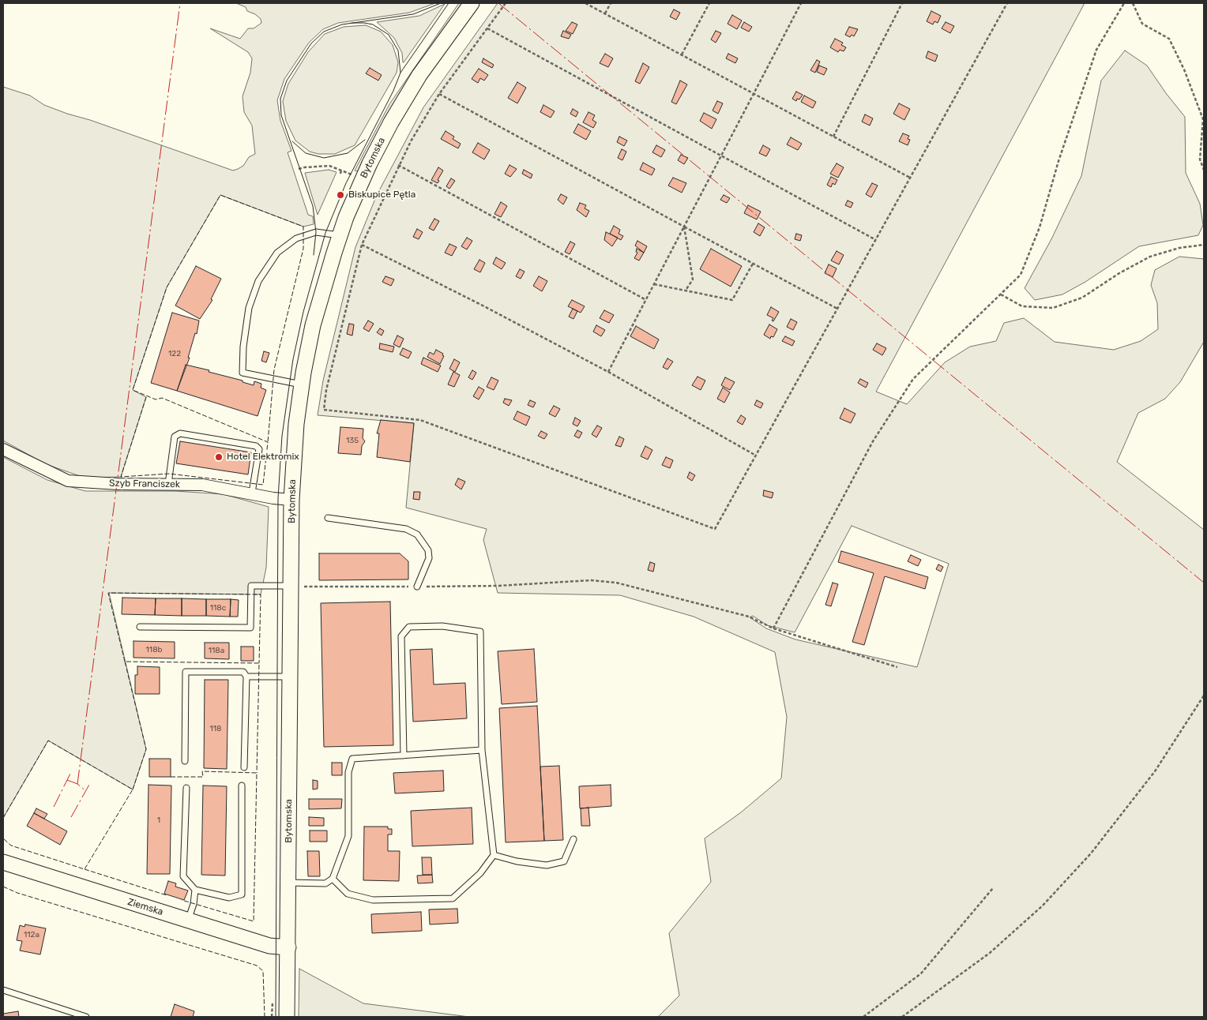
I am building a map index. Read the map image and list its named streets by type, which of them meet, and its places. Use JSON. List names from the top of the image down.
{
  "streets": {
    "street": ["Bytomska", "Szyb Franciszek", "Ziemska"]
  },
  "crossings": [
    ["Bytomska", "Szyb Franciszek"],
    ["Bytomska", "Ziemska"]
  ],
  "places": ["Biskupice Pętla", "Hotel Elektromix"],
  "house_numbers": [
    "122",
    "135",
    "118c",
    "118b",
    "118a",
    "118",
    "1",
    "112a"
  ]
}
